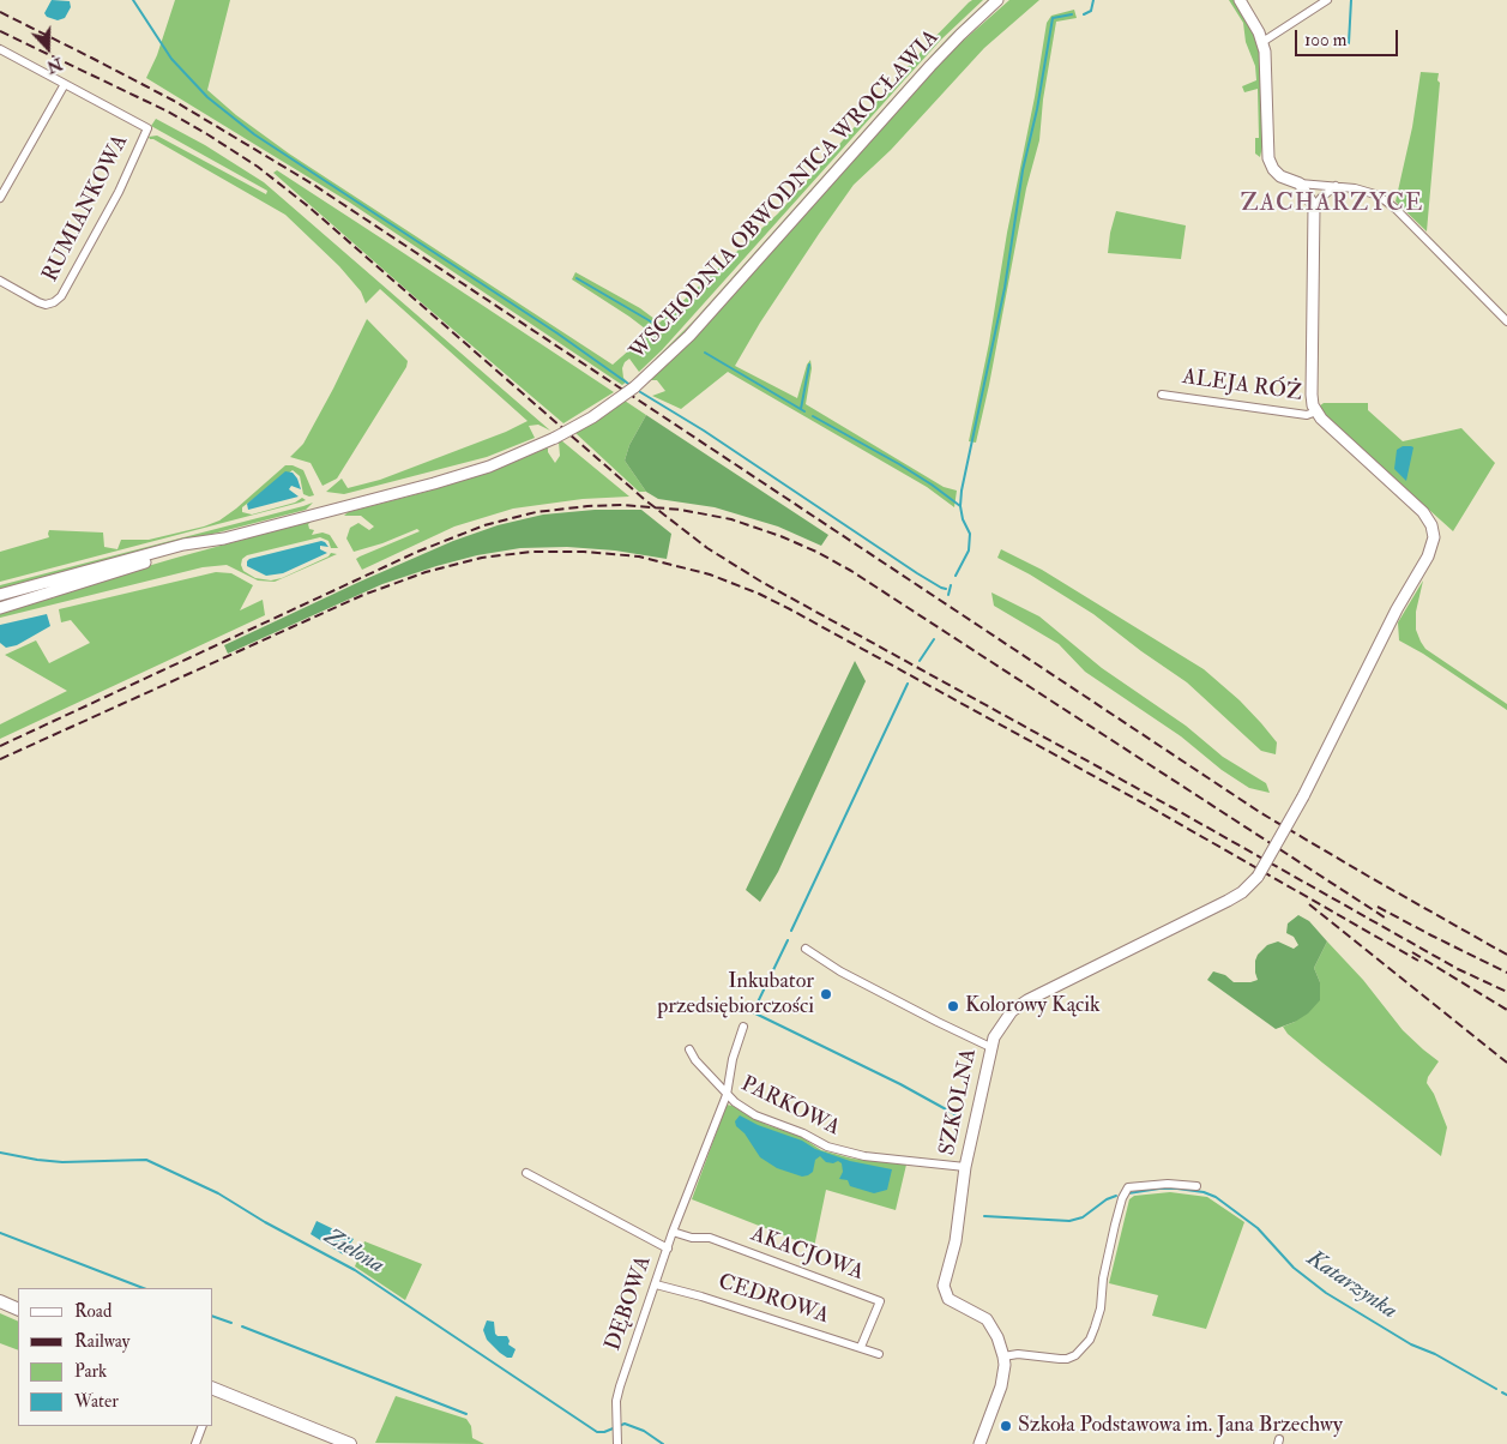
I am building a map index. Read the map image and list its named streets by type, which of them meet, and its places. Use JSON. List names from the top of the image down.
{
  "streets": {
    "street": [
      "WSCHODNIA OBWODNICA WROCŁAWIA",
      "RUMIANKOWA",
      "ALEJA RÓŻ",
      "SZKOLNA",
      "PARKOWA",
      "AKACJOWA",
      "CEDROWA",
      "DĘBOWA"
    ]
  },
  "crossings": [
    ["ALEJA RÓŻ", "SZKOLNA"],
    ["SZKOLNA", "PARKOWA"],
    ["PARKOWA", "AKACJOWA"],
    ["PARKOWA", "DĘBOWA"],
    ["AKACJOWA", "CEDROWA"],
    ["CEDROWA", "DĘBOWA"]
  ],
  "districts": ["ZACHARZYCE"],
  "water": ["Zielona", "Katarzynka"],
  "places": ["Inkubator przedsiębiorczości", "Kolorowy Kącik", "Szkoła Podstawowa im. Jana Brzechwy"],
  "legend": [
    "Road",
    "Railway",
    "Park",
    "Water"
  ],
  "scale_bar": "100 m",
  "north": "bottom"
}
